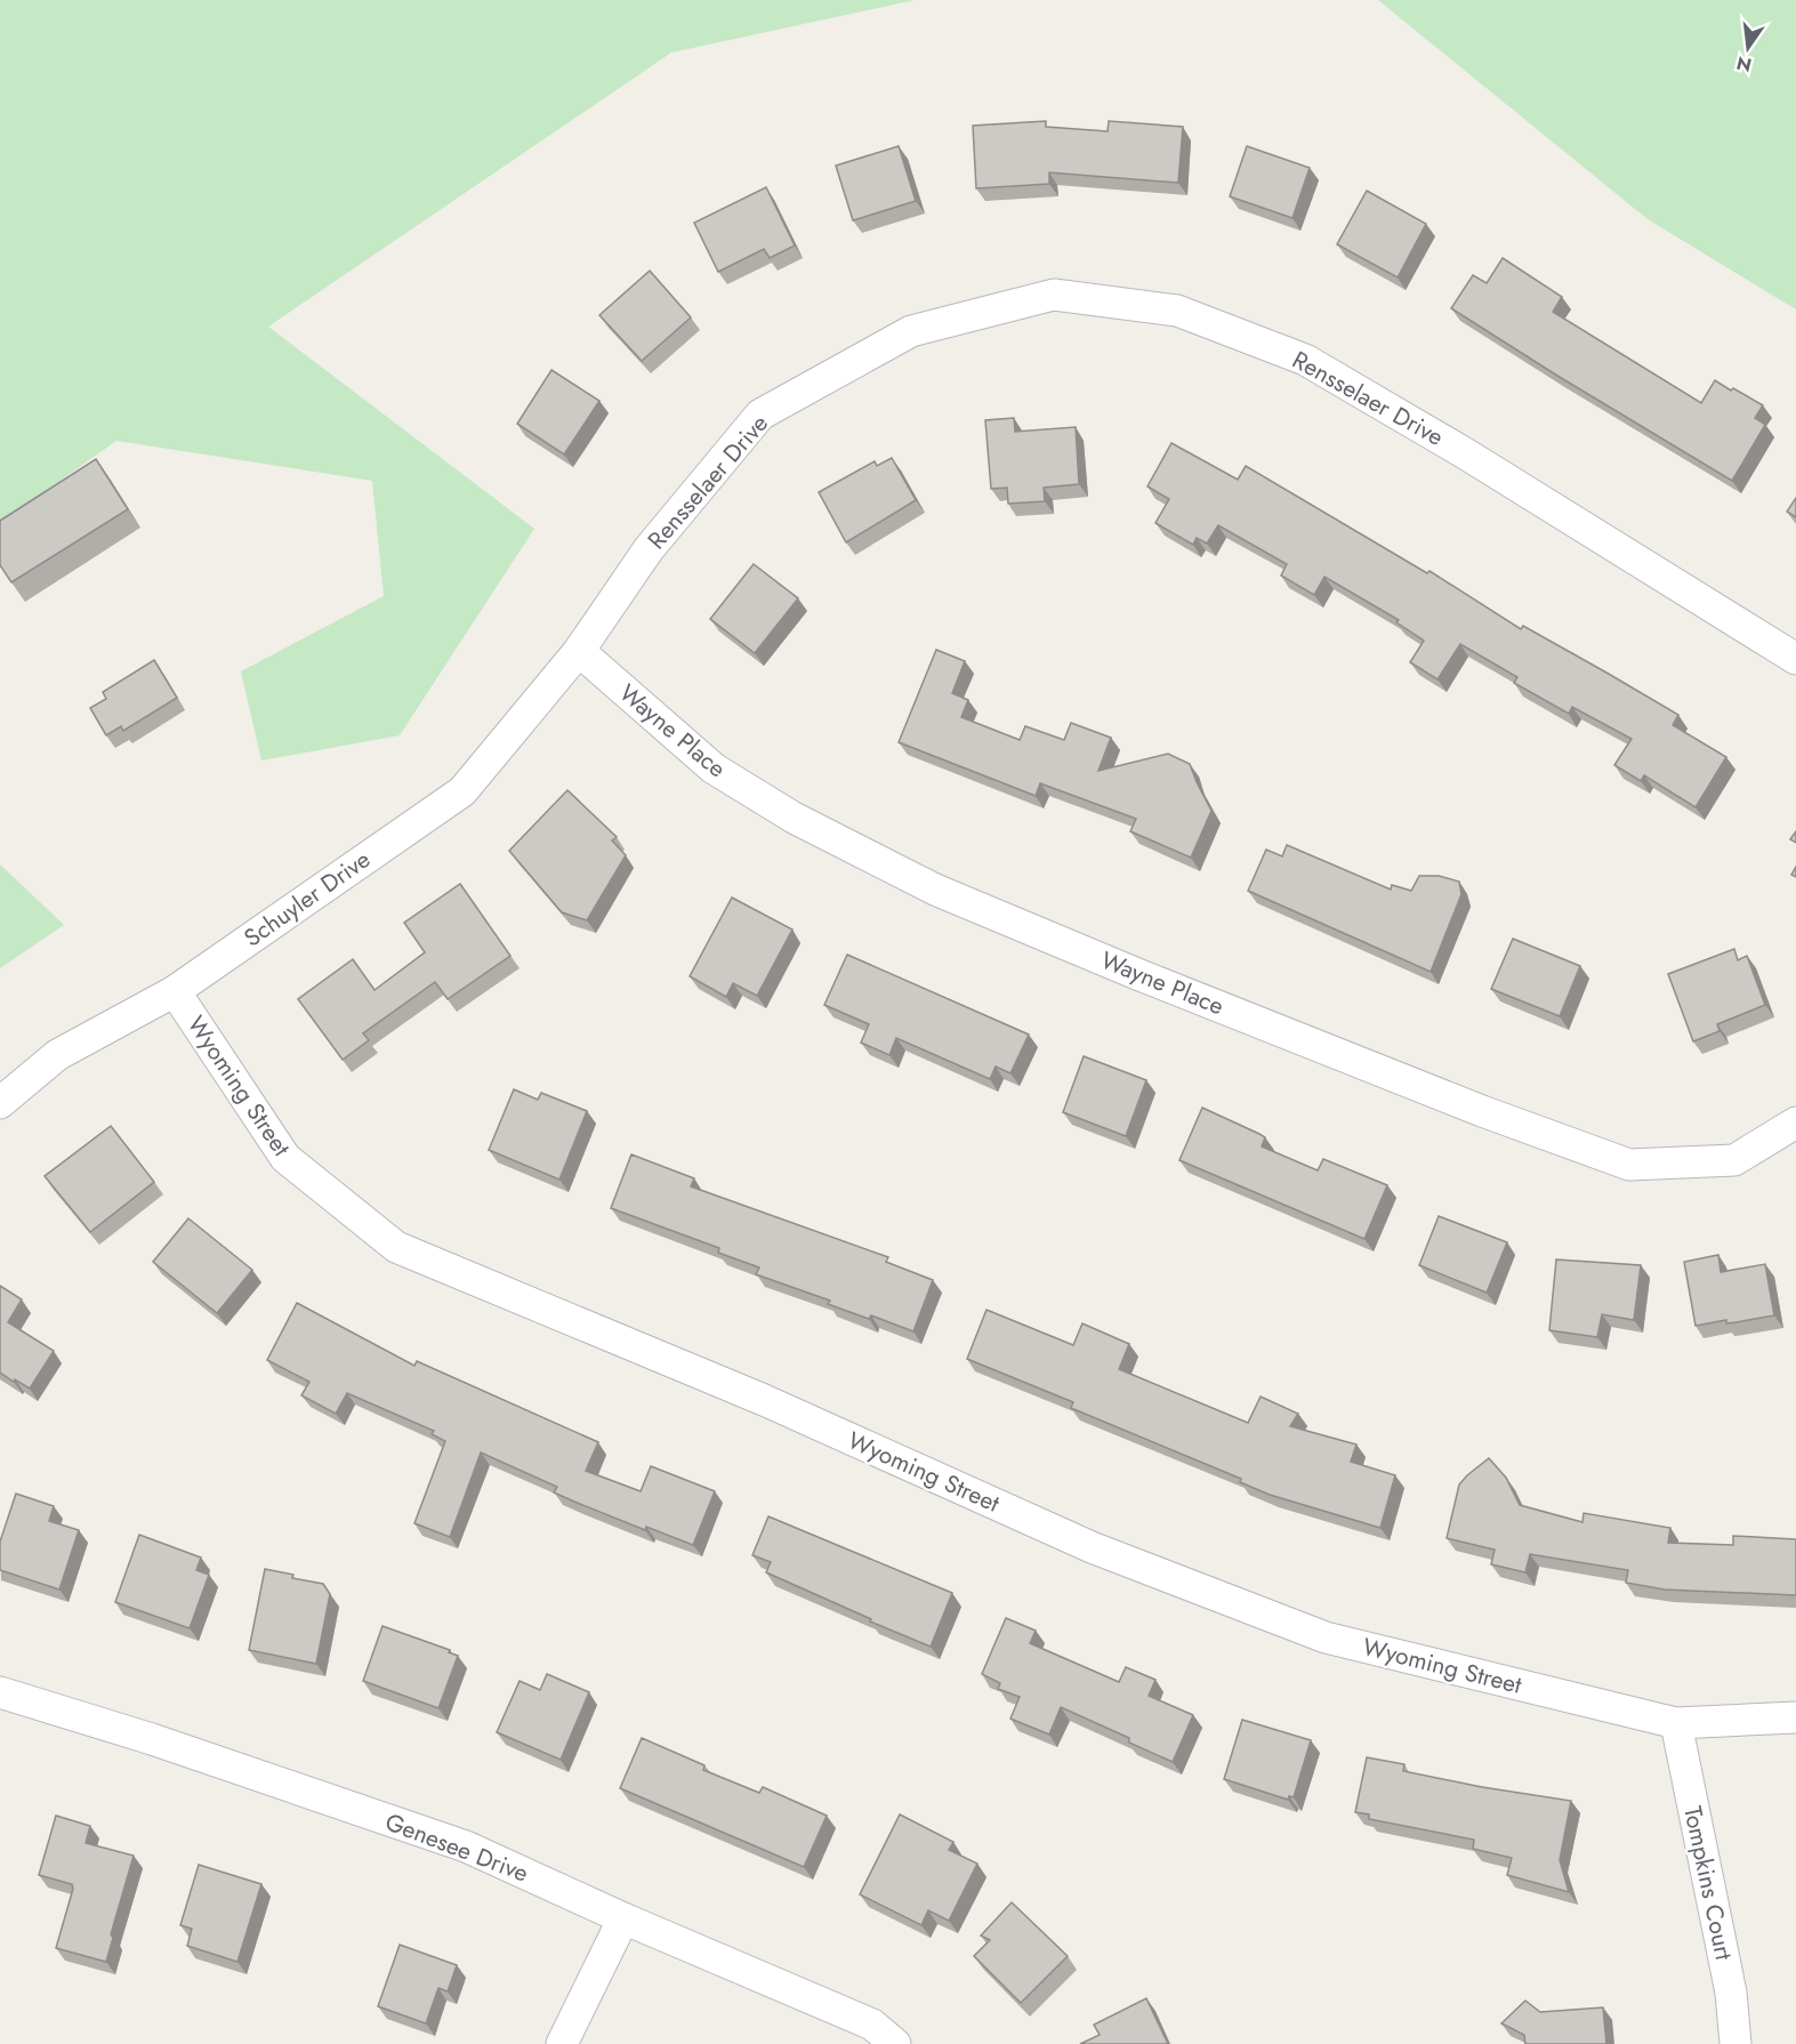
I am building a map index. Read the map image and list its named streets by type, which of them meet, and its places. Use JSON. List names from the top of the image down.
{
  "streets": {
    "street": [
      "Rensselaer Drive",
      "Wayne Place",
      "Schuyler Drive",
      "Wyoming Street",
      "Genesee Drive",
      "Tompkins Court"
    ]
  },
  "crossings": [
    ["Rensselaer Drive", "Wayne Place"],
    ["Rensselaer Drive", "Schuyler Drive"],
    ["Wayne Place", "Schuyler Drive"],
    ["Schuyler Drive", "Wyoming Street"],
    ["Wyoming Street", "Tompkins Court"]
  ],
  "north": "bottom"
}
